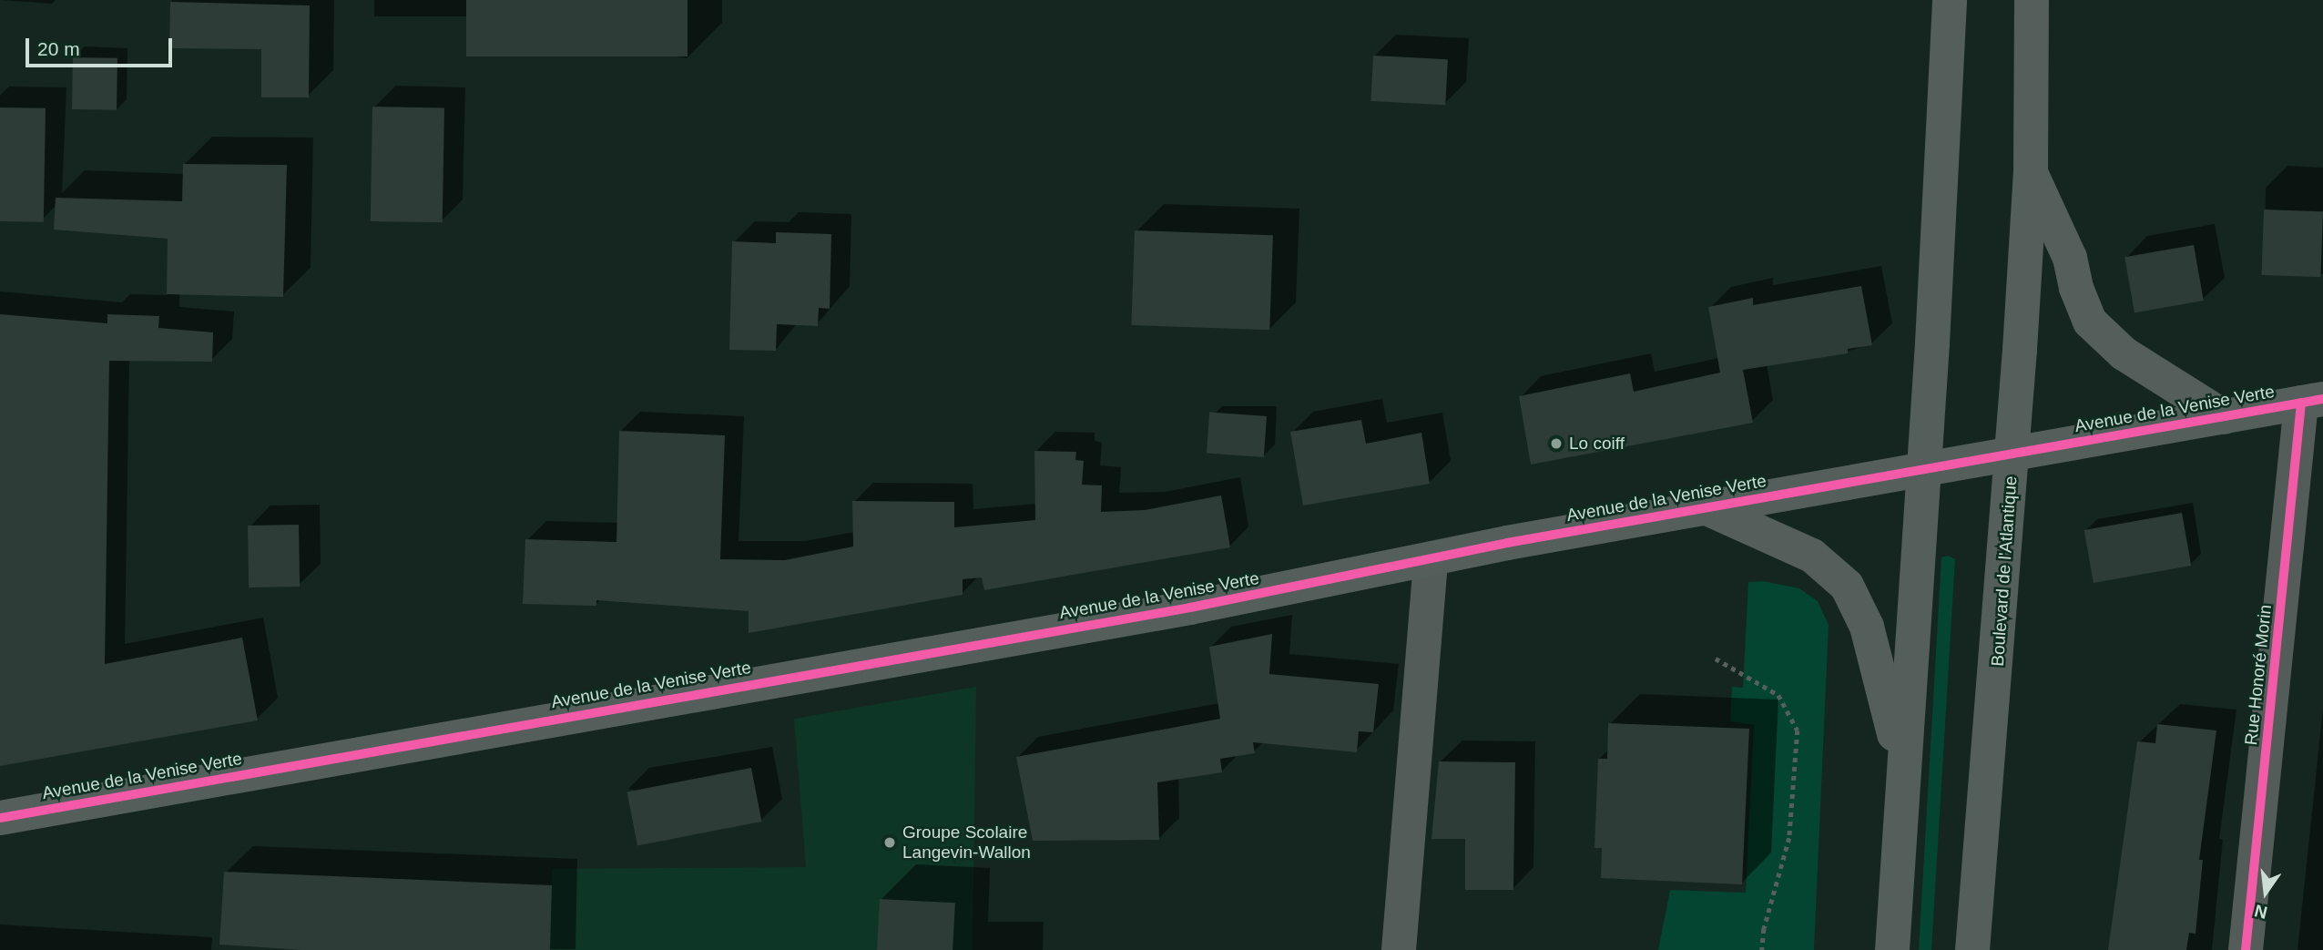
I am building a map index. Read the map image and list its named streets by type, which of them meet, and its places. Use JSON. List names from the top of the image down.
{
  "streets": {
    "main road": ["Avenue de la Venise Verte", "Boulevard de l'Atlantique"],
    "street": ["Rue Honoré Morin"]
  },
  "crossings": [
    ["Avenue de la Venise Verte", "Boulevard de l'Atlantique"],
    ["Avenue de la Venise Verte", "Rue Honoré Morin"]
  ],
  "places": ["Lo coiff", "Groupe Scolaire Langevin-Wallon"],
  "scale_bar": "20 m",
  "north": "bottom"
}
